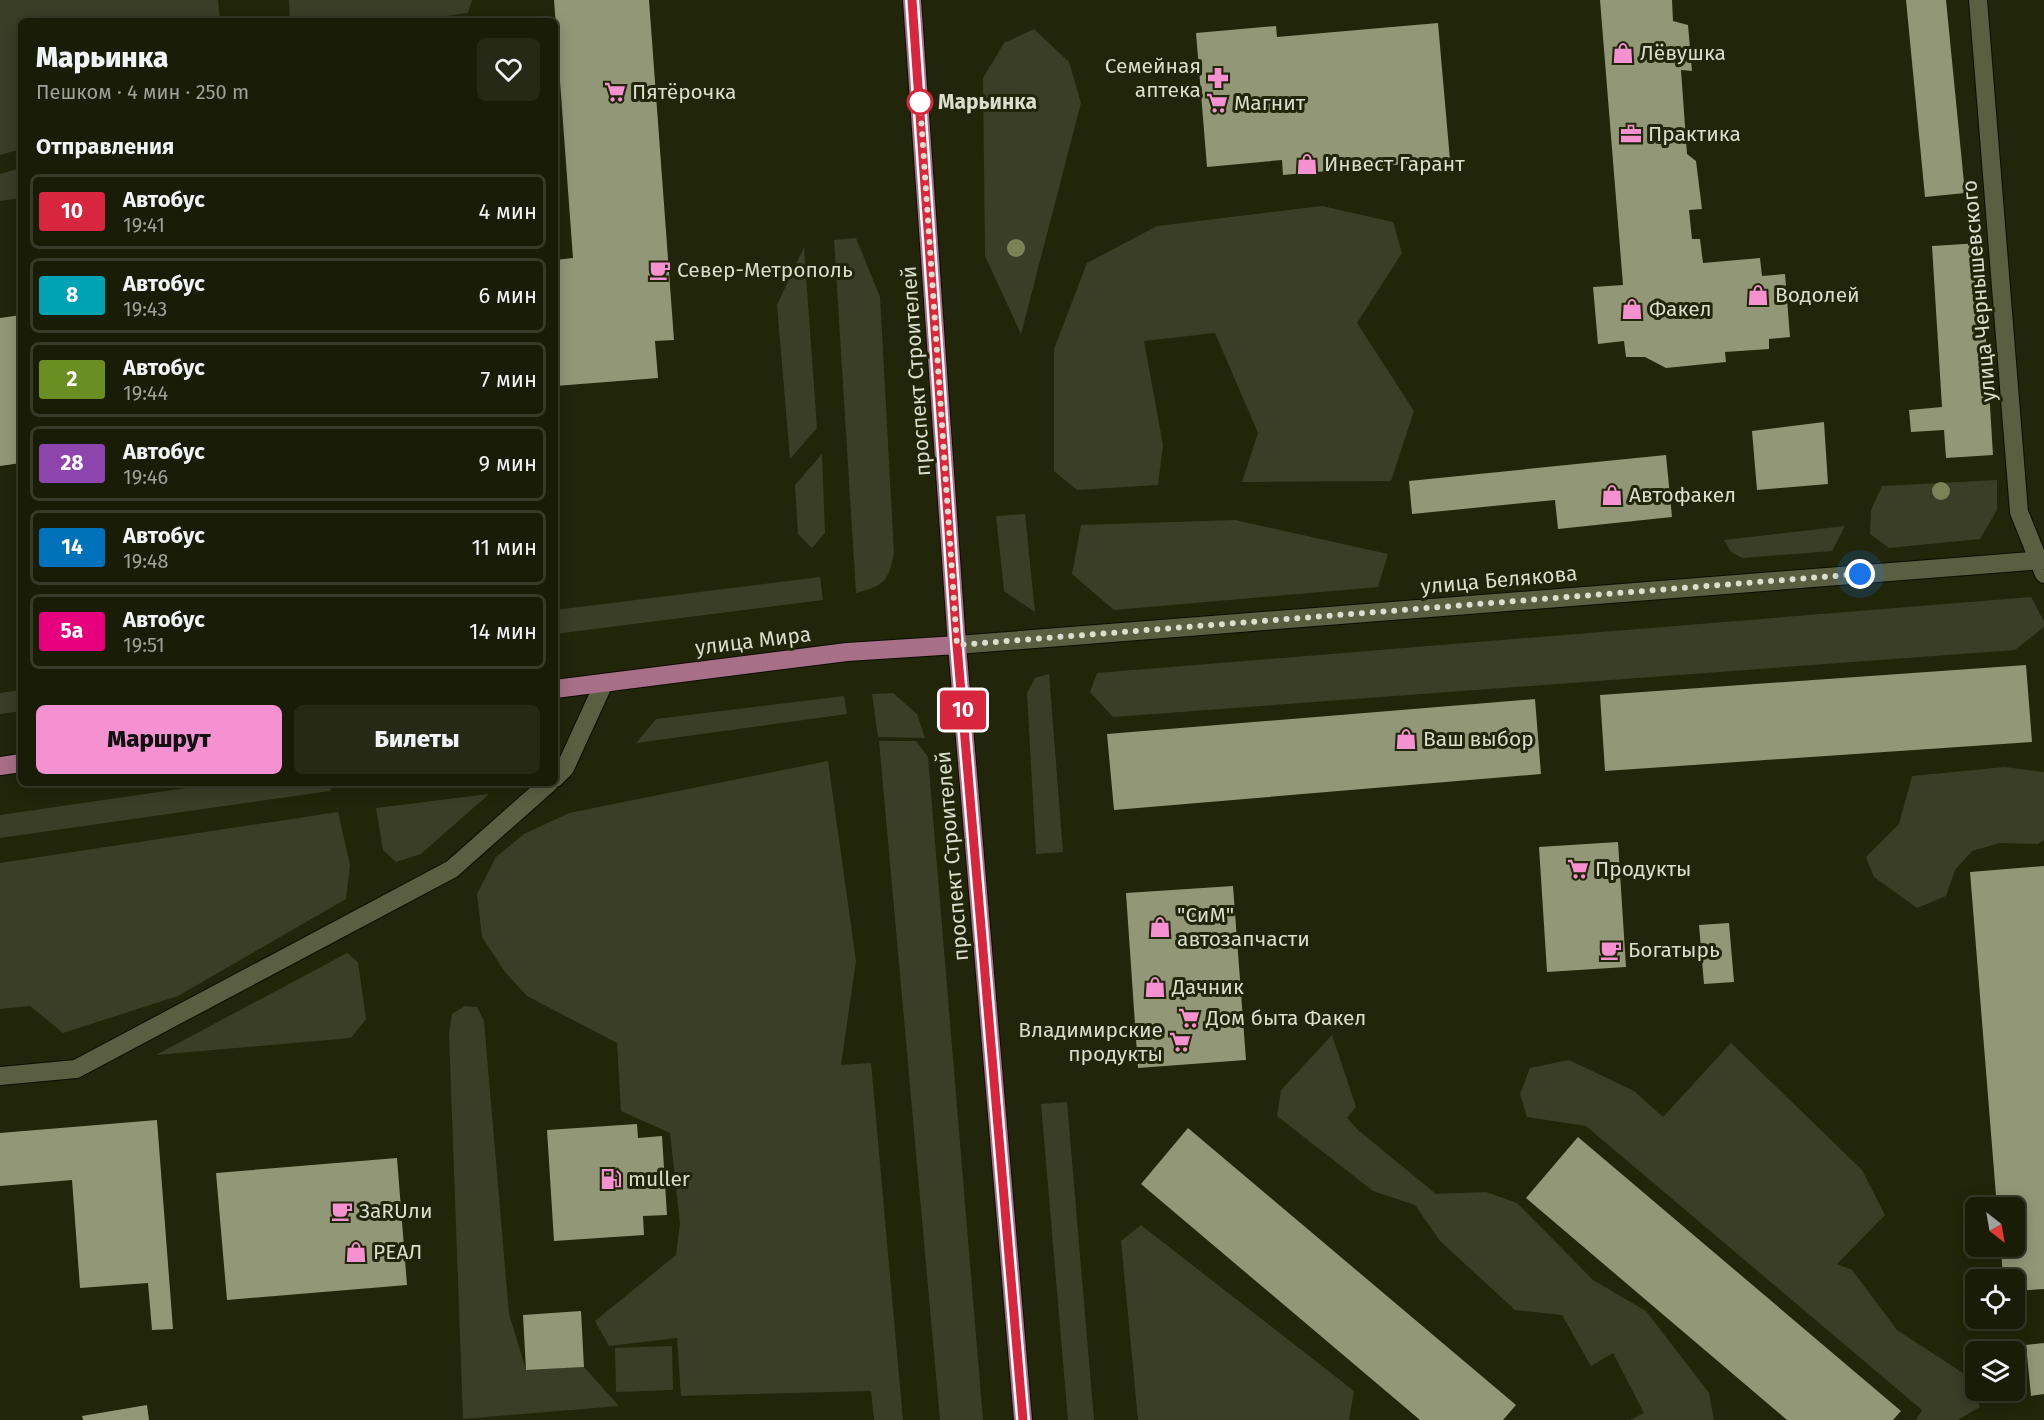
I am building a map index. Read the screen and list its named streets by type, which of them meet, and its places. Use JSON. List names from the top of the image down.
{
  "streets": {
    "main road": ["проспект Строителей", "улица Мира"],
    "street": ["улица Чернышевского", "улица Белякова"]
  },
  "crossings": [
    ["улица Чернышевского", "улица Белякова"],
    ["проспект Строителей", "улица Белякова"],
    ["проспект Строителей", "улица Мира"],
    ["улица Белякова", "улица Мира"]
  ],
  "places": {
    "shop": [
      "Лёвушка",
      "Инвест Гарант",
      "Водолей",
      "Факел",
      "Автофакел",
      "Ваш выбор",
      "\"СиМ\" автозапчасти",
      "Дачник",
      "РЕАЛ"
    ],
    "pharmacy": ["Семейная аптека"],
    "supermarket": [
      "Пятёрочка",
      "Магнит",
      "Продукты",
      "Дом быта Факел",
      "Владимирские продукты"
    ],
    "other": ["Марьинка"],
    "office": ["Практика"],
    "cafe": ["Север-Метрополь", "Богатырь", "ЗаRUли"],
    "fuel station": ["muller"]
  },
  "lines": ["bus line 10"],
  "north": "bottom right",
  "page": {
    "on_map": "10",
    "heading": [
      ["Марьинка", "Пешком · 4 мин · 250 m"],
      "Отправления"
    ],
    "list": [
      {
        "mark": "10",
        "name": "Автобус",
        "note": "19:41",
        "value": "4 мин"
      },
      {
        "mark": "8",
        "name": "Автобус",
        "note": "19:43",
        "value": "6 мин"
      },
      {
        "mark": "2",
        "name": "Автобус",
        "note": "19:44",
        "value": "7 мин"
      },
      {
        "mark": "28",
        "name": "Автобус",
        "note": "19:46",
        "value": "9 мин"
      },
      {
        "mark": "14",
        "name": "Автобус",
        "note": "19:48",
        "value": "11 мин"
      },
      {
        "mark": "5а",
        "name": "Автобус",
        "note": "19:51",
        "value": "14 мин"
      }
    ],
    "buttons": ["Маршрут", "Билеты"]
  }
}
